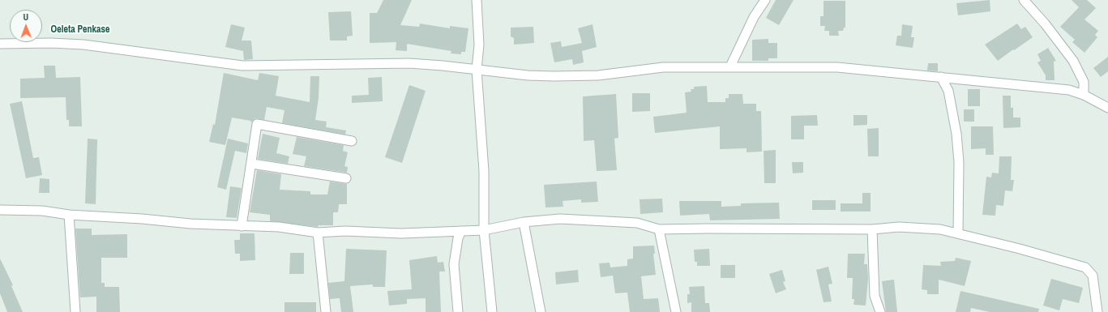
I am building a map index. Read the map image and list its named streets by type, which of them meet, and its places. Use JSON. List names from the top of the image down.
{
  "districts": ["Oeleta Penkase"],
  "north": "top"
}
